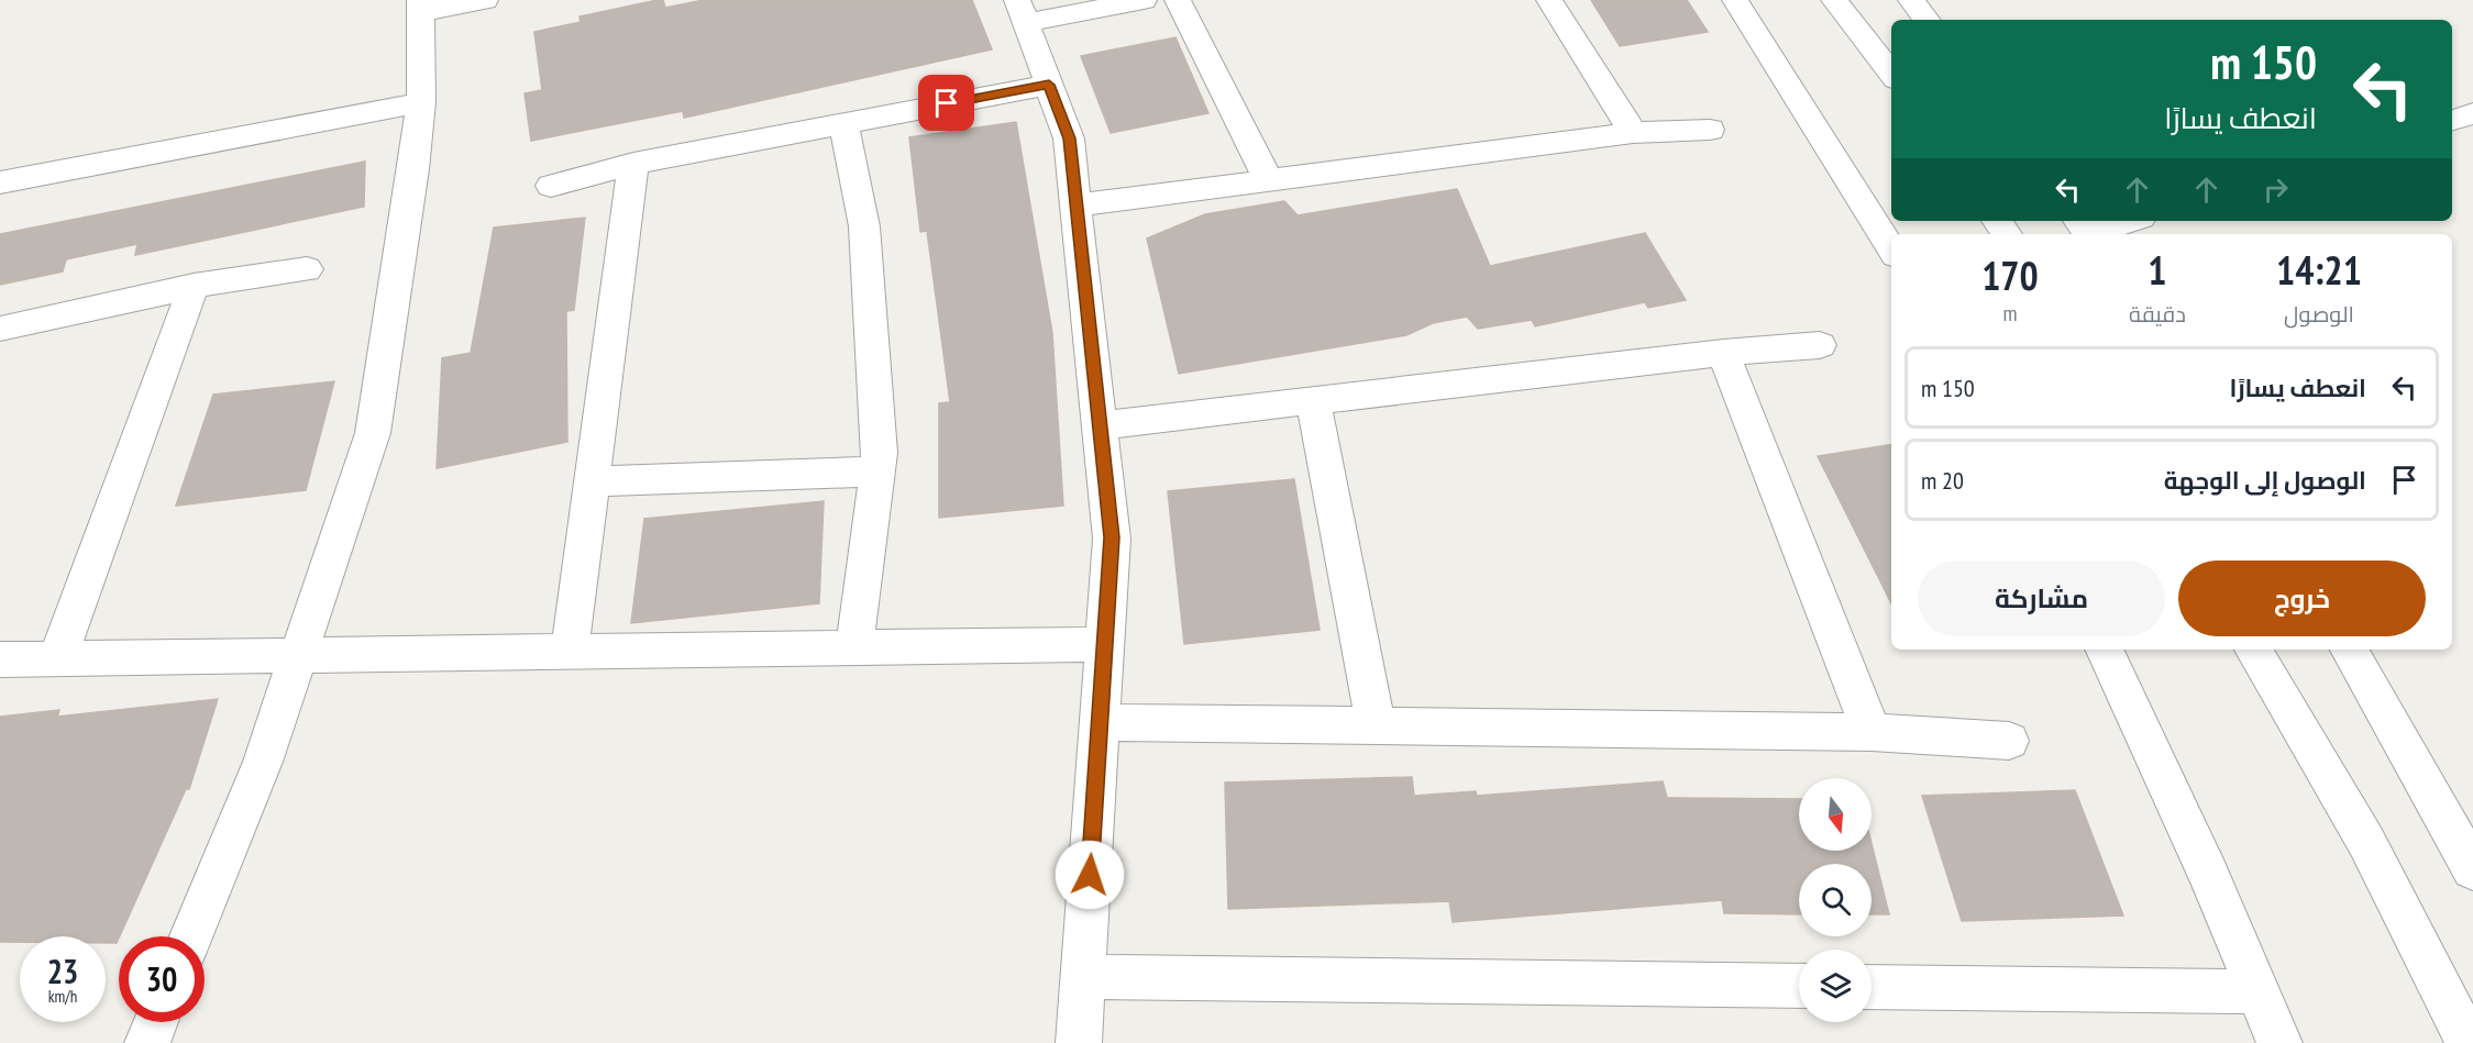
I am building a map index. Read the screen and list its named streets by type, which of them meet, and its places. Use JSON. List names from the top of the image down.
{
  "north": "bottom",
  "page": {
    "turn": ["150 m", "انعطف يسارًا"],
    "eta": [
      "14:21",
      "الوصول",
      "1",
      "دقيقة",
      "170",
      "m"
    ],
    "list": [
      {
        "name": "انعطف يسارًا",
        "value": "150 m"
      },
      {
        "name": "الوصول إلى الوجهة",
        "value": "20 m"
      }
    ],
    "buttons": ["خروج", "مشاركة"],
    "speed": "23 km/h",
    "limit": "30"
  }
}
